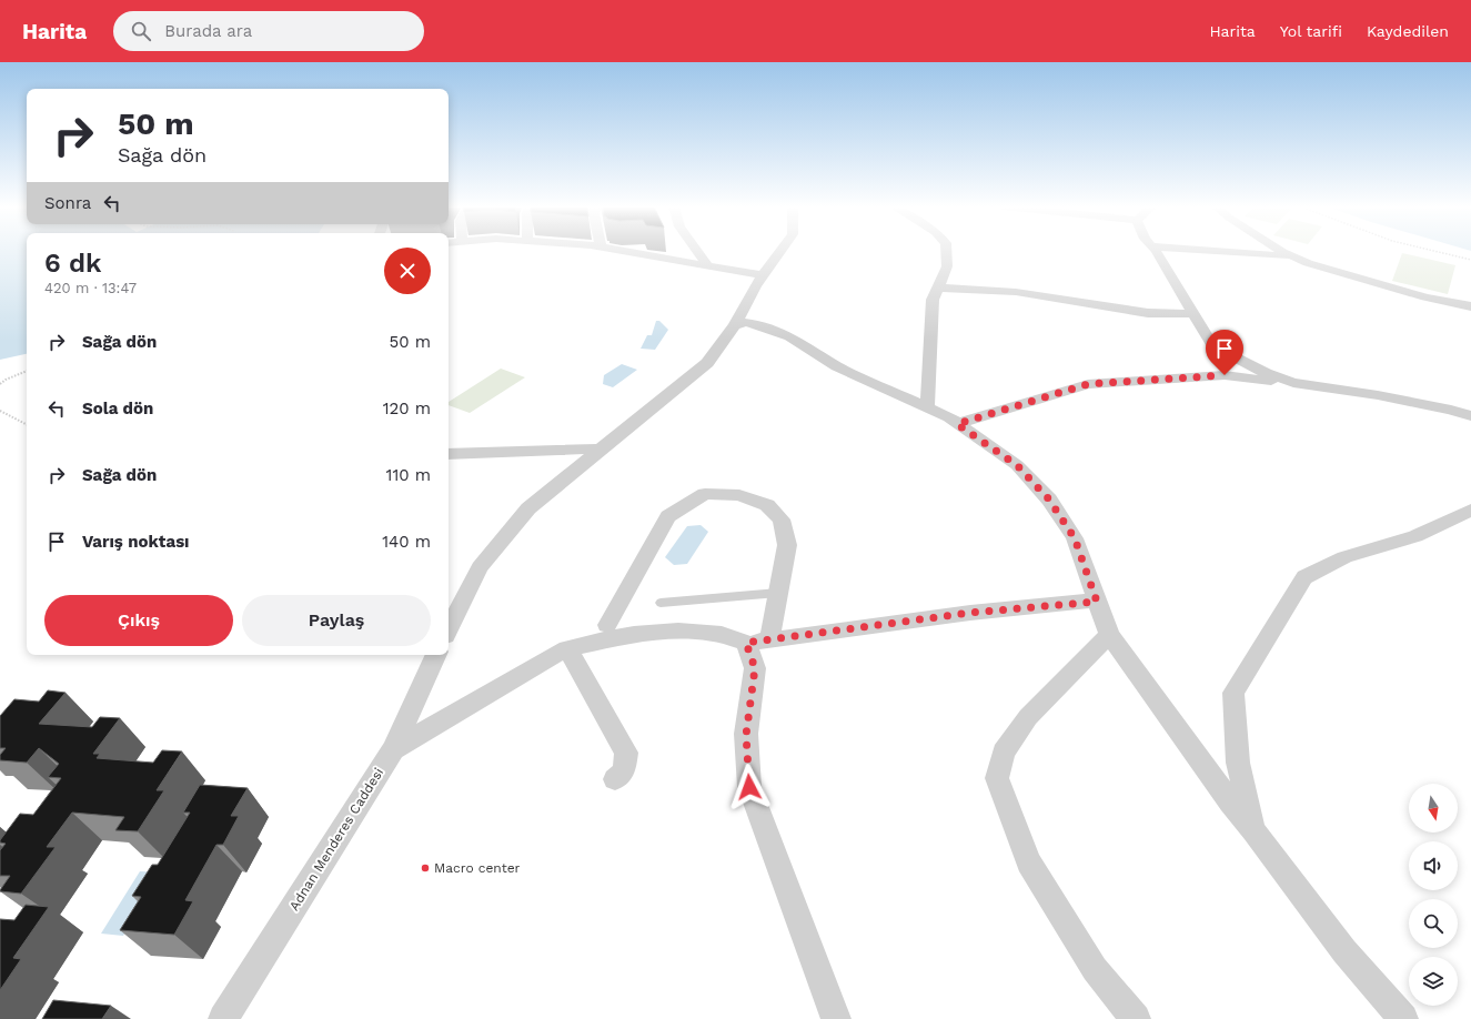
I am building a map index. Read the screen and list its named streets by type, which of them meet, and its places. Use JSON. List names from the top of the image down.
{
  "streets": {
    "street": ["Adnan Menderes Caddesi"]
  },
  "places": ["Macro center"],
  "north": "bottom",
  "page": {
    "header": "Harita",
    "search": "Burada ara",
    "nav": ["Harita", "Yol tarifi", "Kaydedilen"],
    "turn": ["50 m", "Sağa dön"],
    "then": "Sonra",
    "heading": ["6 dk", "420 m · 13:47"],
    "list": [
      {
        "name": "Sağa dön",
        "value": "50 m"
      },
      {
        "name": "Sola dön",
        "value": "120 m"
      },
      {
        "name": "Sağa dön",
        "value": "110 m"
      },
      {
        "name": "Varış noktası",
        "value": "140 m"
      }
    ],
    "buttons": ["Çıkış", "Paylaş"]
  }
}
